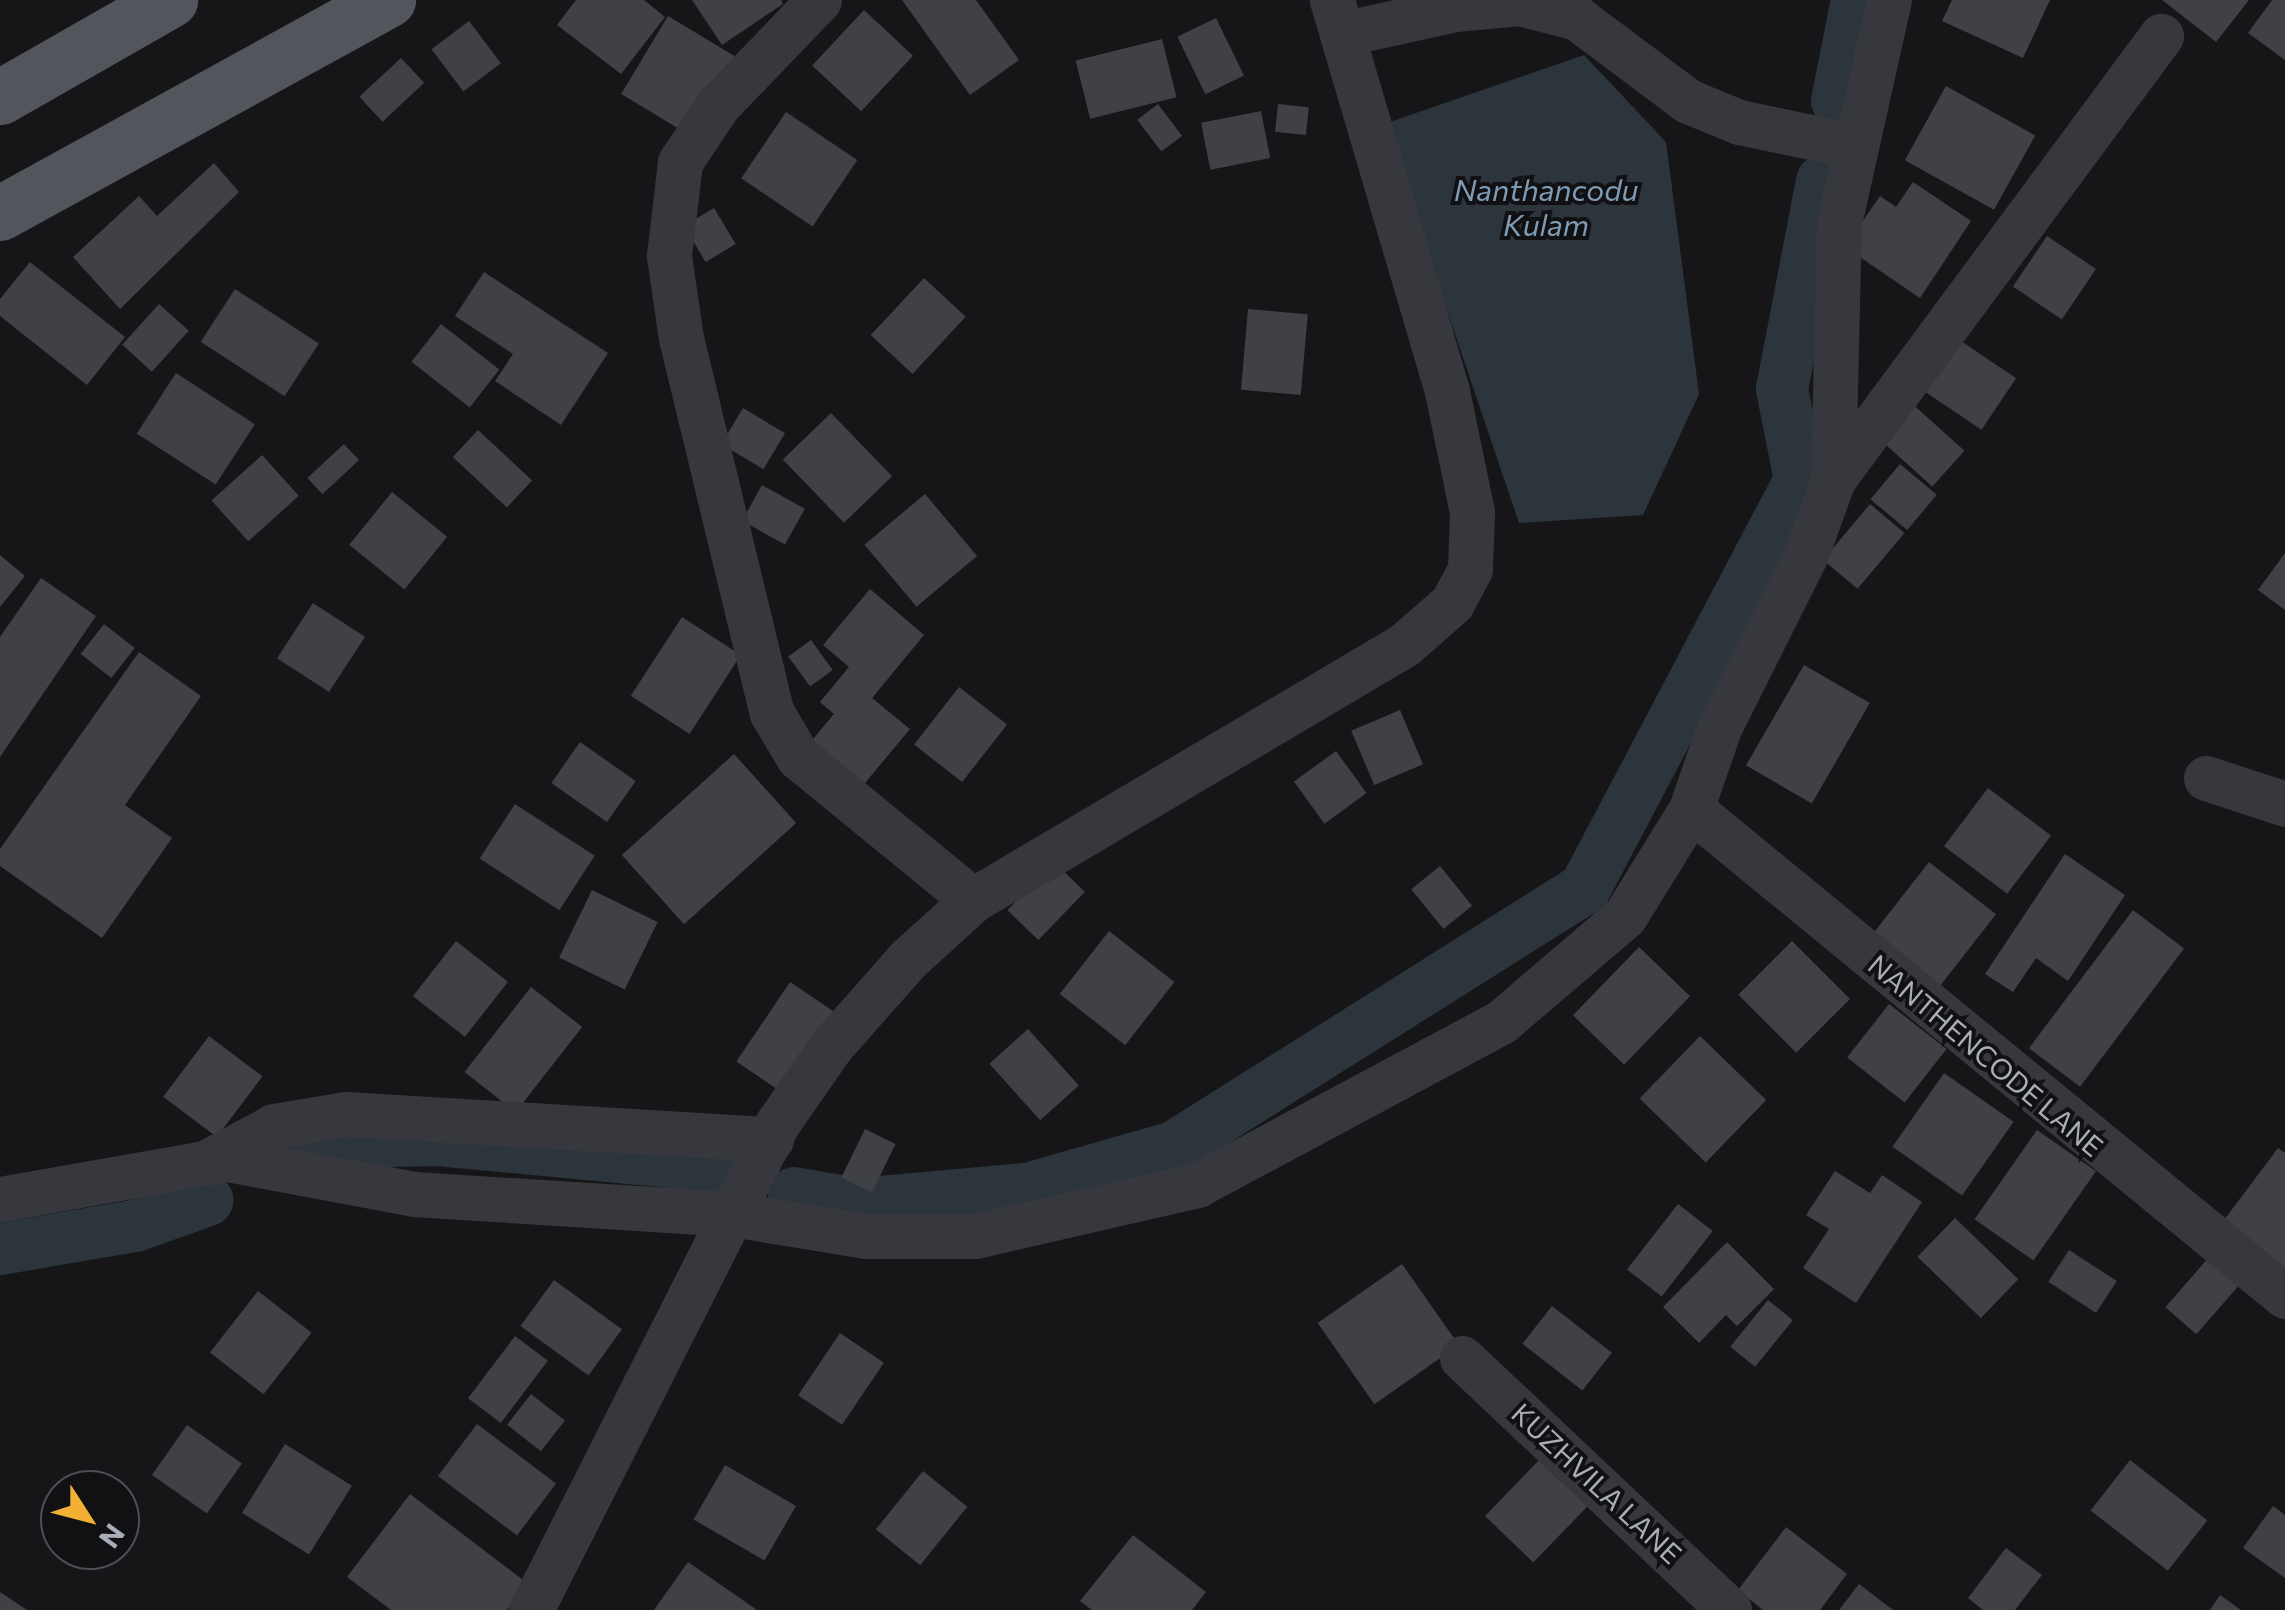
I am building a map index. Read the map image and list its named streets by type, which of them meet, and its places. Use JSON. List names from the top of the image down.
{
  "streets": {
    "street": ["NANTHENCODE LANE", "KUZHVILA LANE"]
  },
  "water": ["Nanthancodu Kulam"],
  "north": "bottom right"
}
